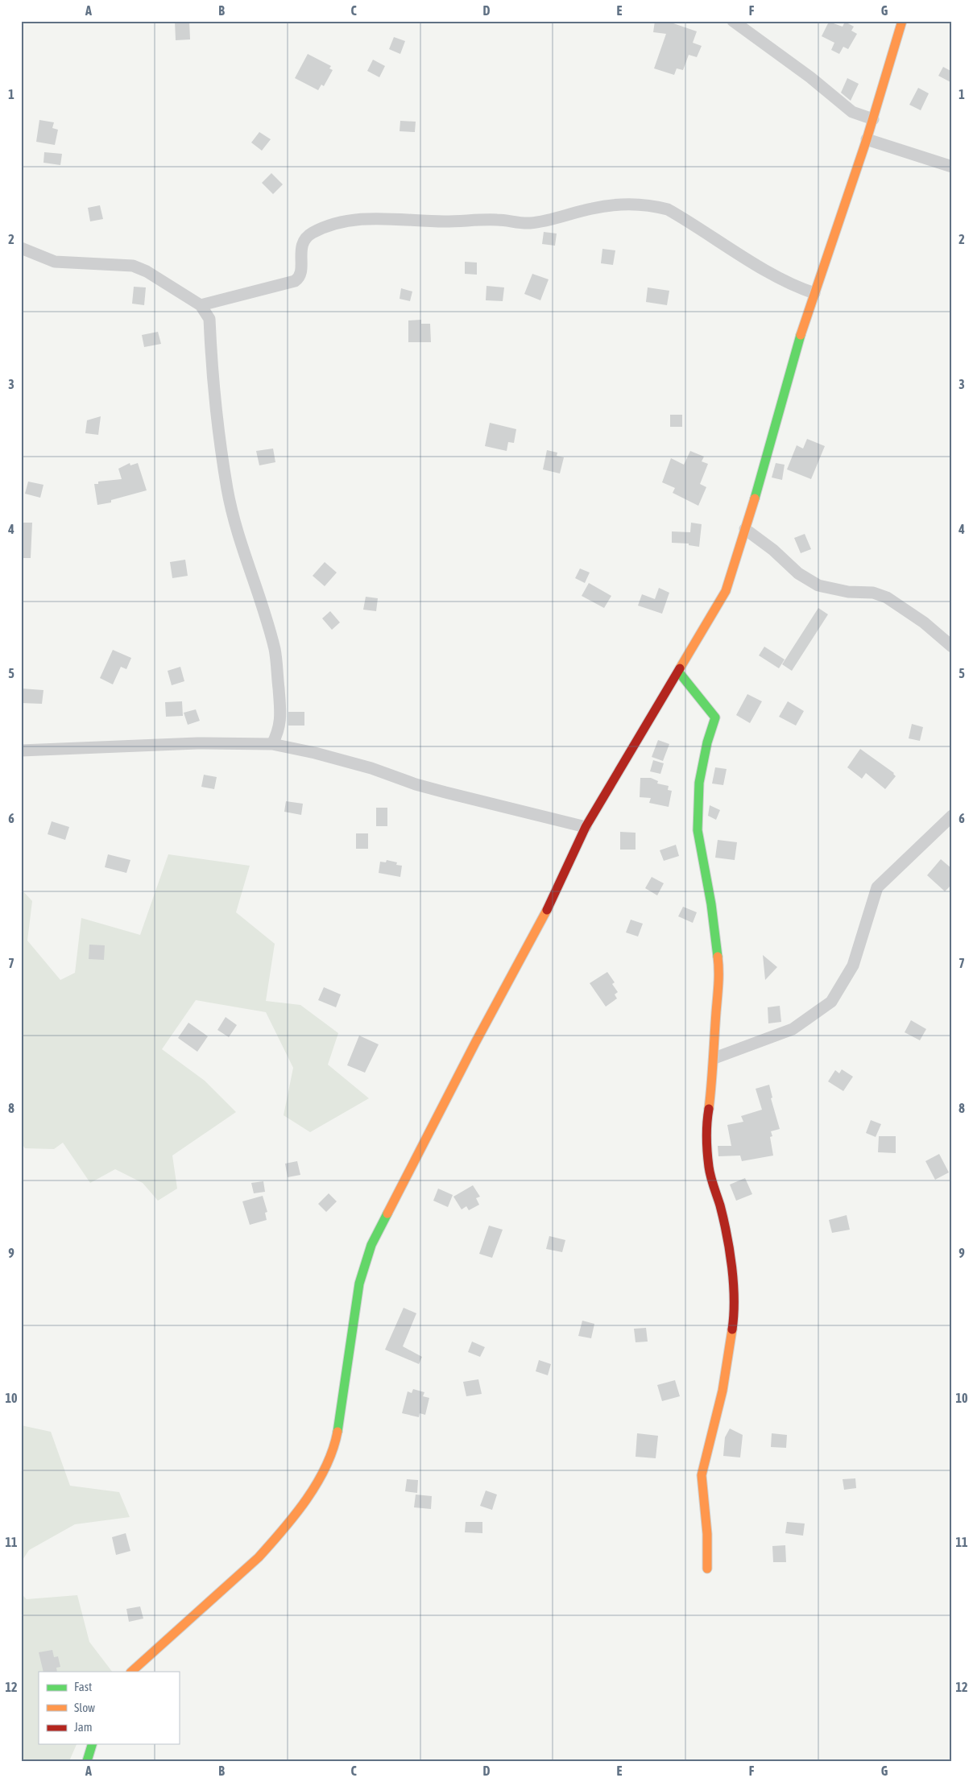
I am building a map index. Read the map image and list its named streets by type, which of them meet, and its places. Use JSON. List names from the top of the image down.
{
  "legend": ["Fast", "Slow", "Jam"],
  "grid": {
    "columns": [
      "A",
      "B",
      "C",
      "D",
      "E",
      "F",
      "G"
    ],
    "rows": [
      "1",
      "2",
      "3",
      "4",
      "5",
      "6",
      "7",
      "8",
      "9",
      "10",
      "11",
      "12"
    ]
  }
}
